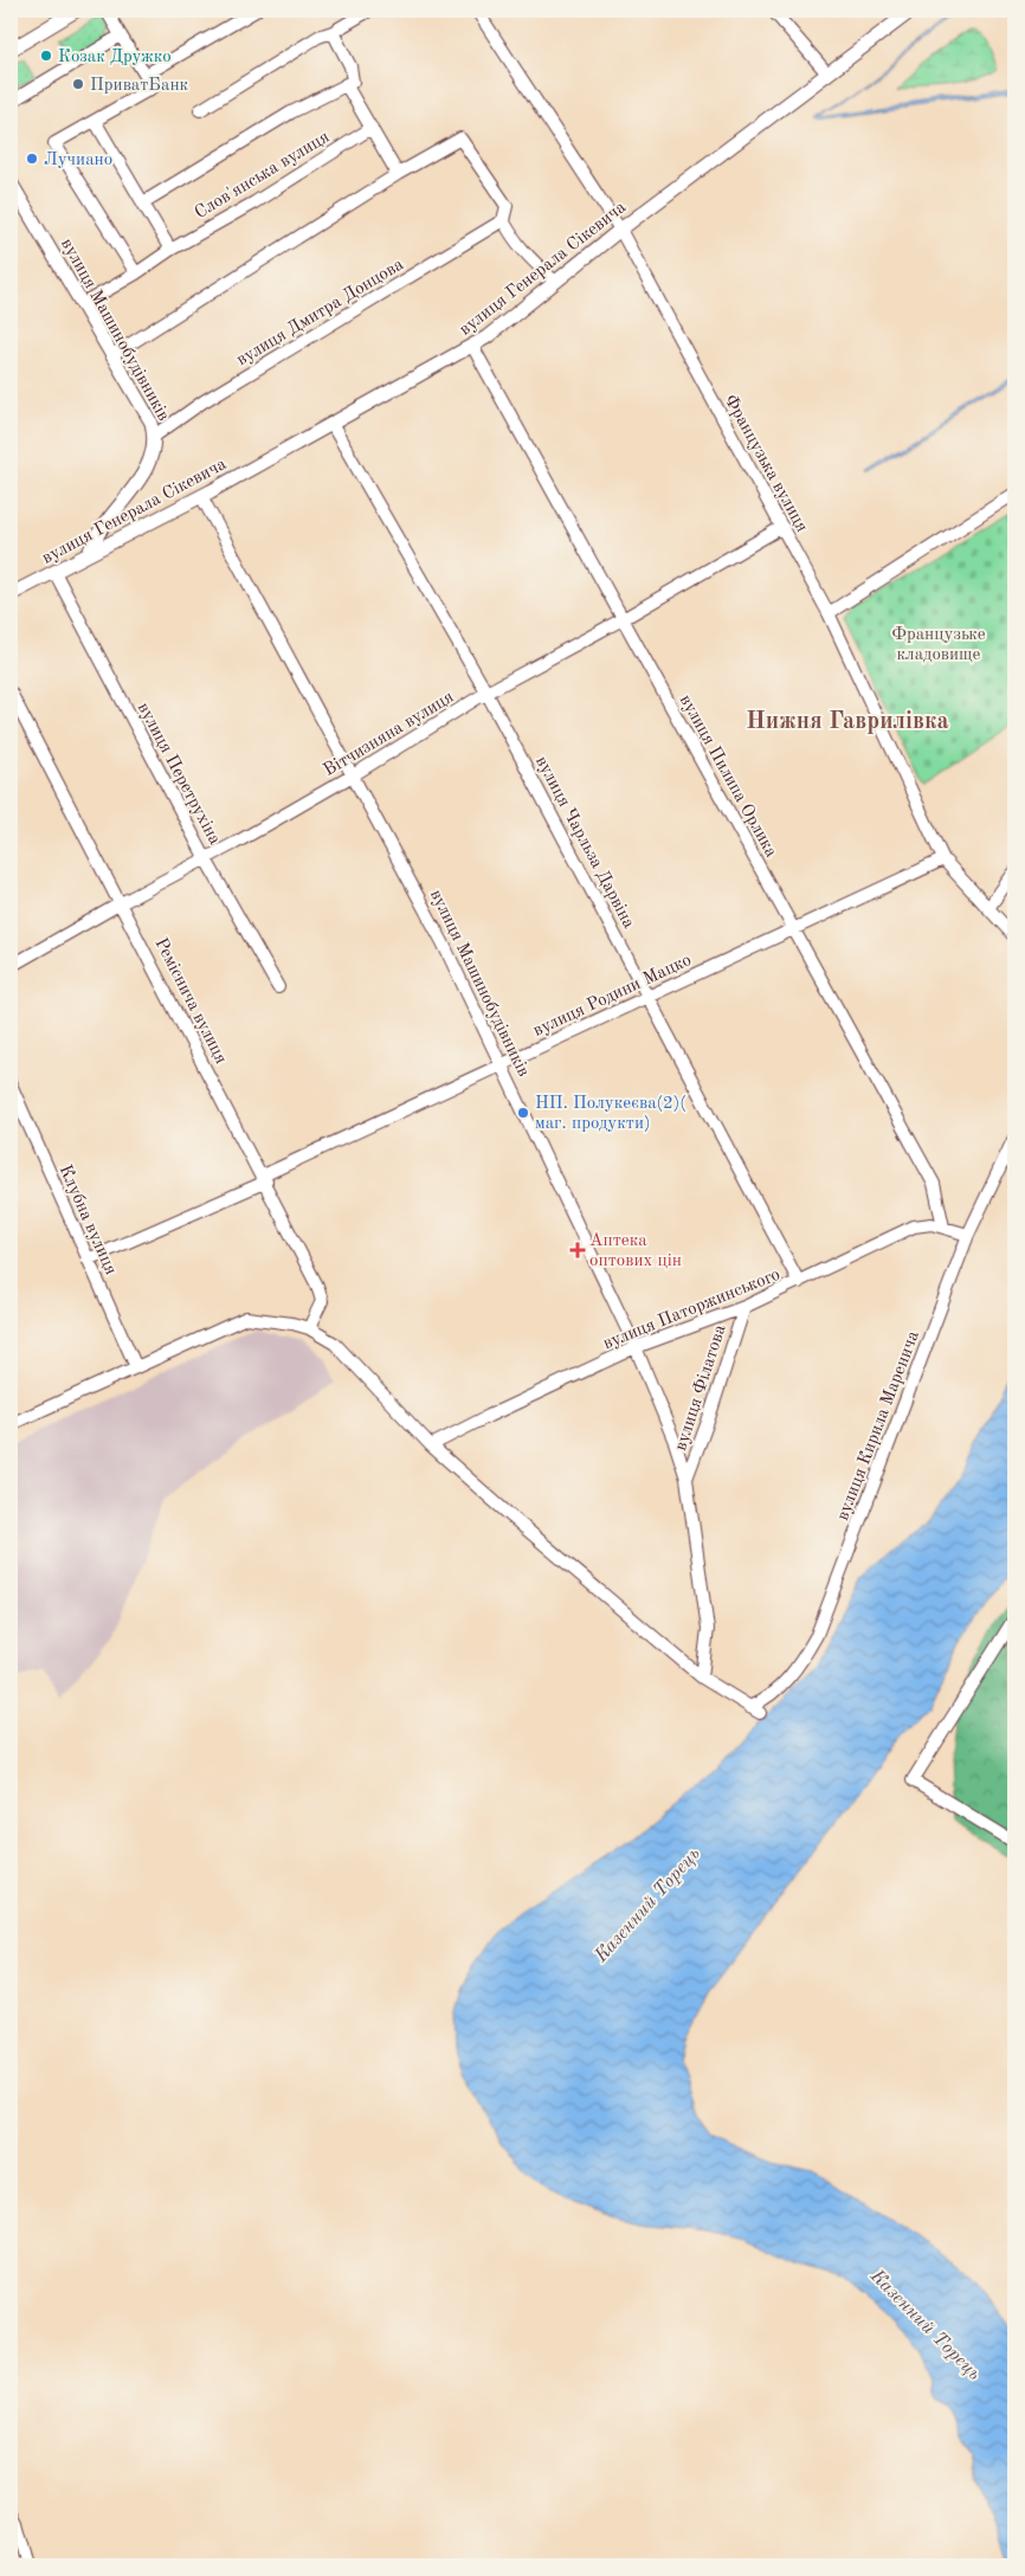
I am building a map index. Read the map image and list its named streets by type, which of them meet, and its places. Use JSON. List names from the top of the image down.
{
  "streets": {
    "street": [
      "Слов'янська вулиця",
      "вулиця Генерала Сікевича",
      "вулиця Дмитра Донцова",
      "вулиця Машинобудівників",
      "Французька вулиця",
      "Вітчизняна вулиця",
      "вулиця Перетрухіна",
      "вулиця Пилипа Орлика",
      "вулиця Чарльза Дарвіна",
      "вулиця Родини Мацко",
      "Реміснича вулиця",
      "Клубна вулиця",
      "вулиця Паторжинського",
      "вулиця Філатова",
      "вулиця Кирила Маренича"
    ]
  },
  "crossings": [
    ["Слов'янська вулиця", "вулиця Машинобудівників"],
    ["вулиця Генерала Сікевича", "вулиця Машинобудівників"],
    ["вулиця Генерала Сікевича", "Французька вулиця"],
    ["вулиця Генерала Сікевича", "вулиця Перетрухіна"],
    ["вулиця Генерала Сікевича", "вулиця Пилипа Орлика"],
    ["вулиця Генерала Сікевича", "вулиця Чарльза Дарвіна"],
    ["вулиця Дмитра Донцова", "вулиця Машинобудівників"],
    ["вулиця Машинобудівників", "Вітчизняна вулиця"],
    ["вулиця Машинобудівників", "вулиця Родини Мацко"],
    ["вулиця Машинобудівників", "вулиця Паторжинського"],
    ["вулиця Машинобудівників", "вулиця Філатова"],
    ["вулиця Машинобудівників", "вулиця Кирила Маренича"],
    ["Французька вулиця", "Вітчизняна вулиця"],
    ["Французька вулиця", "вулиця Родини Мацко"],
    ["Вітчизняна вулиця", "вулиця Перетрухіна"],
    ["Вітчизняна вулиця", "вулиця Пилипа Орлика"],
    ["Вітчизняна вулиця", "вулиця Чарльза Дарвіна"],
    ["Вітчизняна вулиця", "Реміснича вулиця"],
    ["вулиця Пилипа Орлика", "вулиця Родини Мацко"],
    ["вулиця Пилипа Орлика", "вулиця Паторжинського"],
    ["вулиця Чарльза Дарвіна", "вулиця Родини Мацко"],
    ["вулиця Чарльза Дарвіна", "вулиця Паторжинського"],
    ["вулиця Родини Мацко", "Реміснича вулиця"],
    ["вулиця Родини Мацко", "Клубна вулиця"],
    ["вулиця Паторжинського", "вулиця Філатова"],
    ["вулиця Паторжинського", "вулиця Кирила Маренича"]
  ],
  "districts": ["Нижня Гаврилівка"],
  "water": ["Казенний Торець"],
  "parks": ["Французьке кладовище"],
  "places": {
    "other": [
      "Козак Дружко",
      "ПриватБанк",
      "Лучиано",
      "НП. Полукеєва(2)( маг. продукти)"
    ],
    "health": ["Аптека оптових цін"]
  }
}
